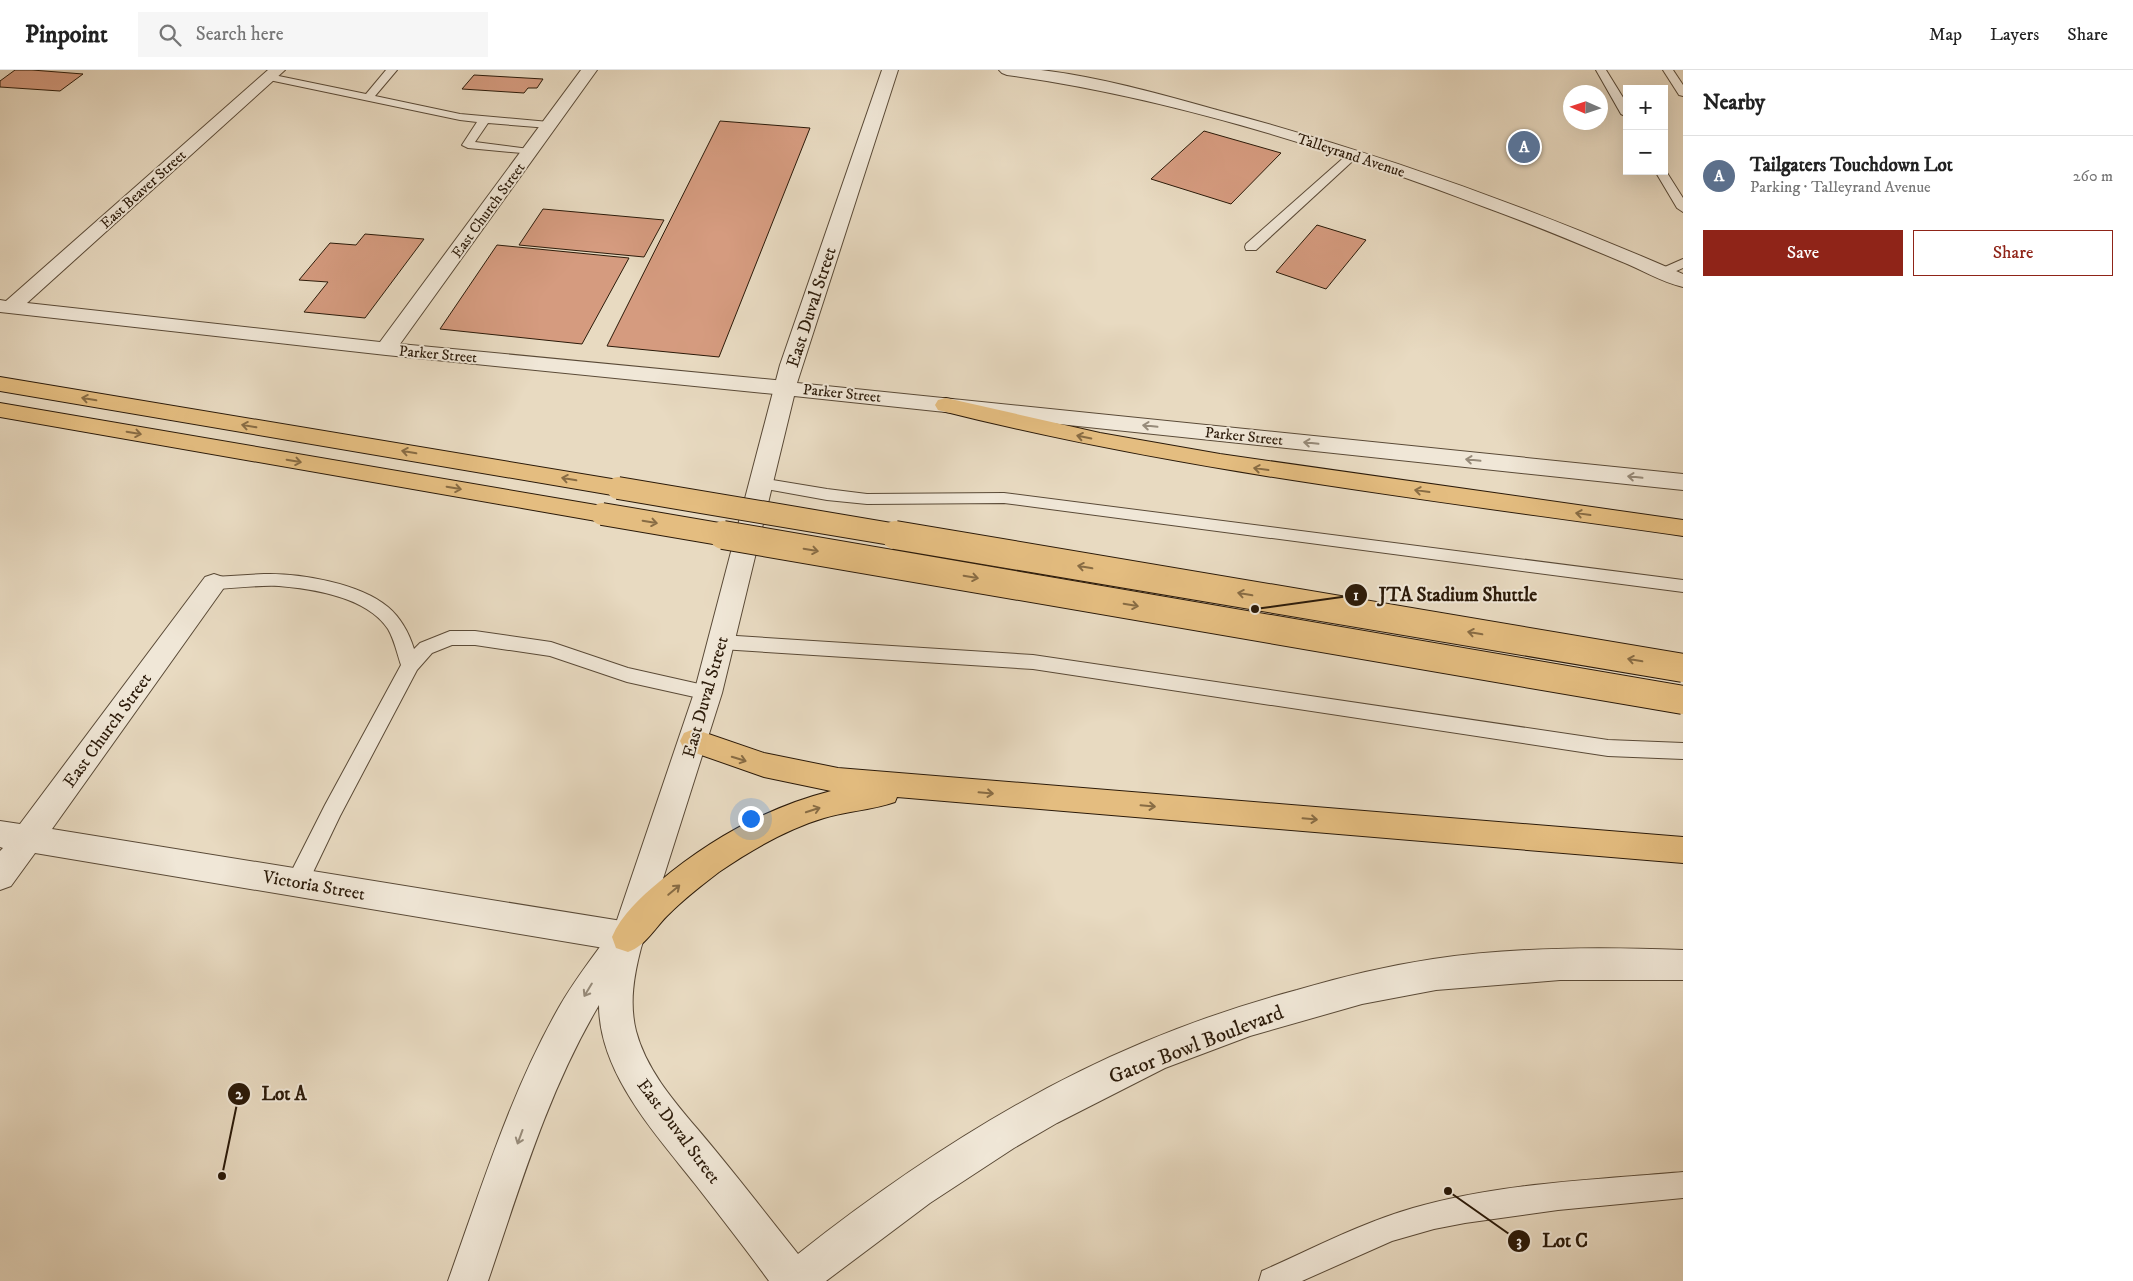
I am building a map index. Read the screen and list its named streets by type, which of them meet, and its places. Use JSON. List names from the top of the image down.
{
  "streets": {
    "street": [
      "Talleyrand Avenue",
      "East Beaver Street",
      "East Church Street",
      "East Duval Street",
      "Parker Street",
      "Victoria Street",
      "Gator Bowl Boulevard"
    ]
  },
  "crossings": [
    ["East Beaver Street", "Parker Street"],
    ["East Church Street", "Parker Street"],
    ["East Church Street", "Victoria Street"],
    ["East Duval Street", "Parker Street"],
    ["East Duval Street", "Victoria Street"],
    ["East Duval Street", "Gator Bowl Boulevard"]
  ],
  "one_way": ["Parker Street"],
  "places": ["JTA Stadium Shuttle", "Lot A", "Lot C"],
  "north": "left",
  "page": {
    "header": "Pinpoint",
    "search": "Search here",
    "nav": ["Map", "Layers", "Share"],
    "heading": "Nearby",
    "map_buttons": ["+", "−"],
    "pins": "A",
    "list": [
      {
        "mark": "A",
        "name": "Tailgaters Touchdown Lot",
        "note": "Parking · Talleyrand Avenue",
        "value": "260 m"
      }
    ],
    "buttons": ["Save", "Share"]
  }
}
